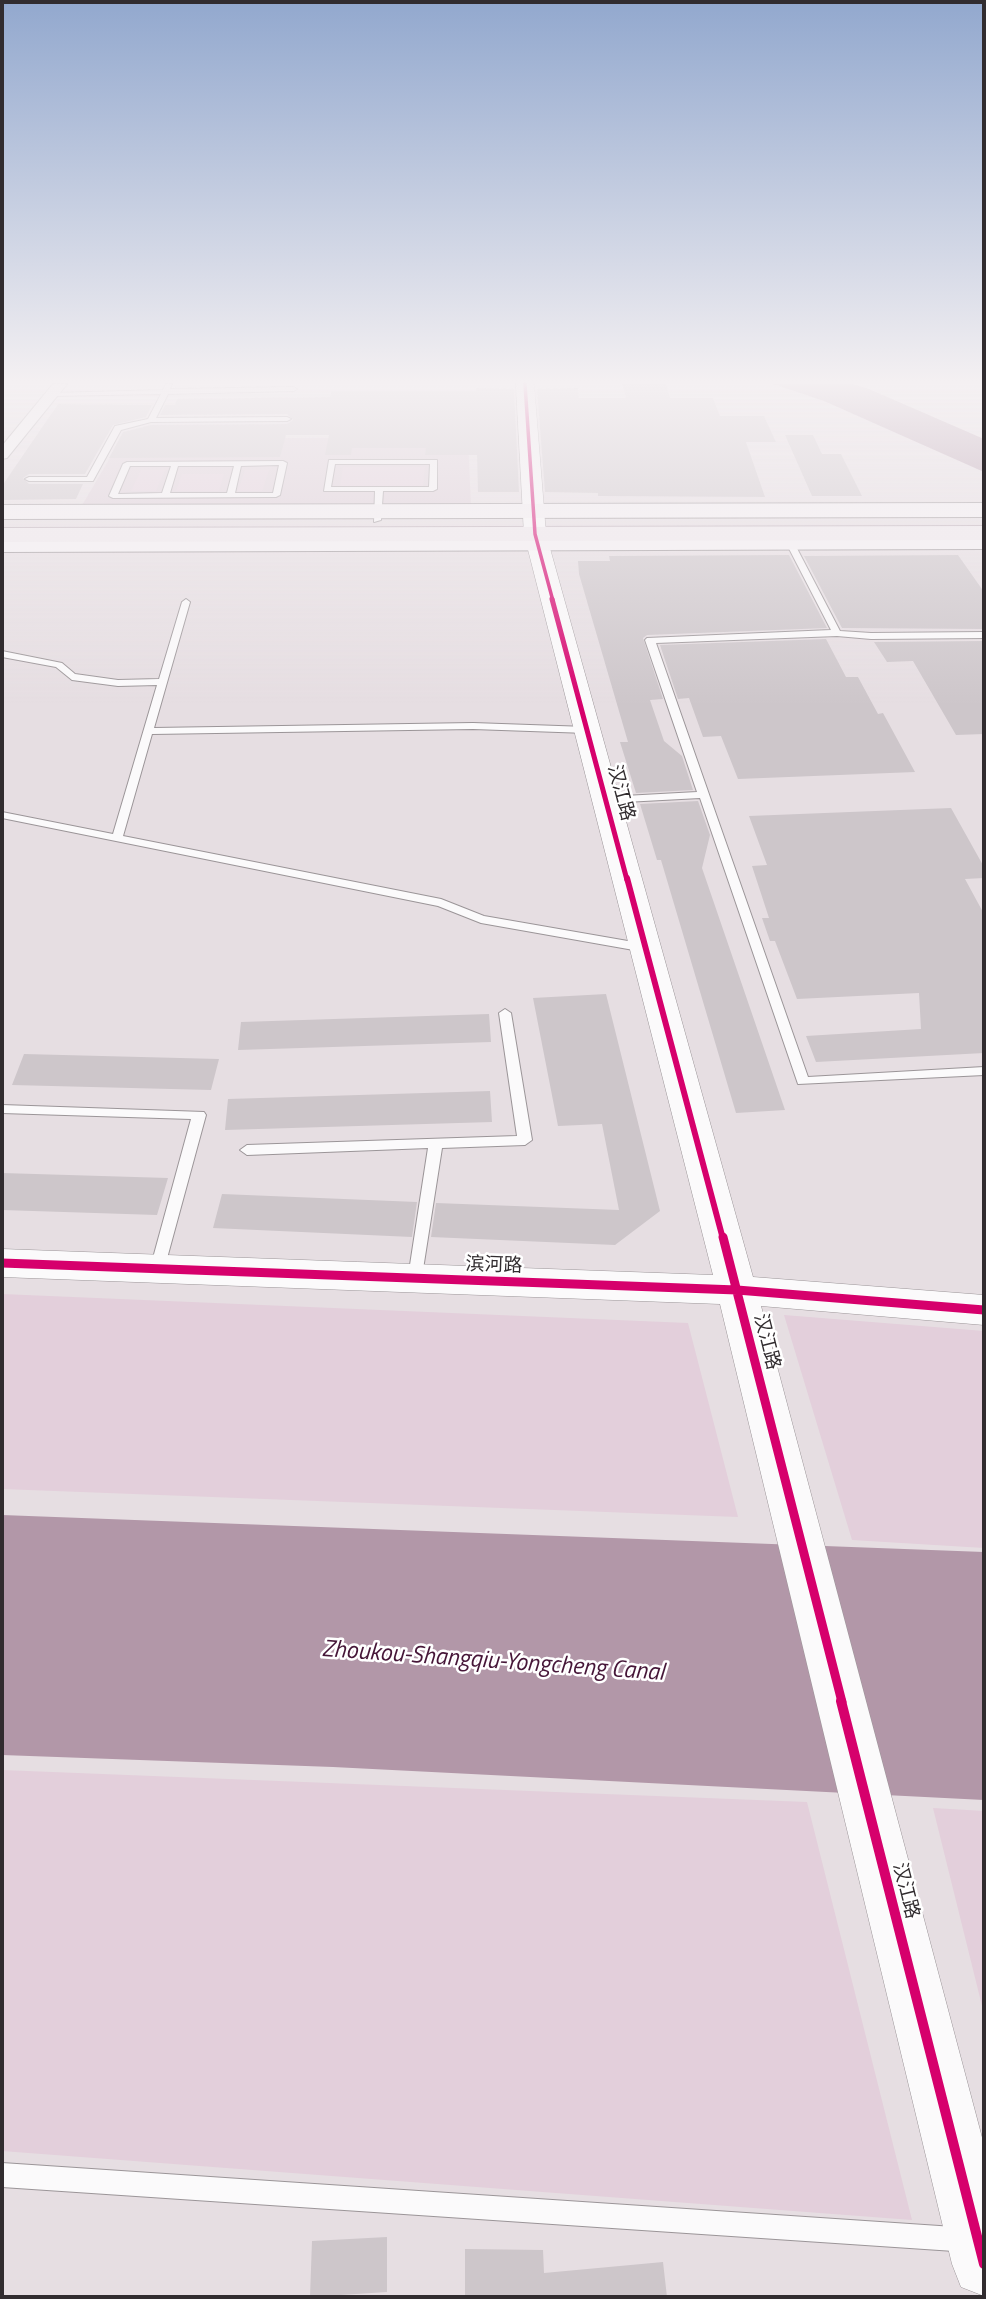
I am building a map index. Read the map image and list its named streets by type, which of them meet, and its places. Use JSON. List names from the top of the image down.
{
  "streets": {
    "street": ["汉江路", "滨河路"]
  },
  "crossings": [
    ["汉江路", "滨河路"]
  ],
  "water": ["Zhoukou-Shangqiu-Yongcheng Canal"]
}
